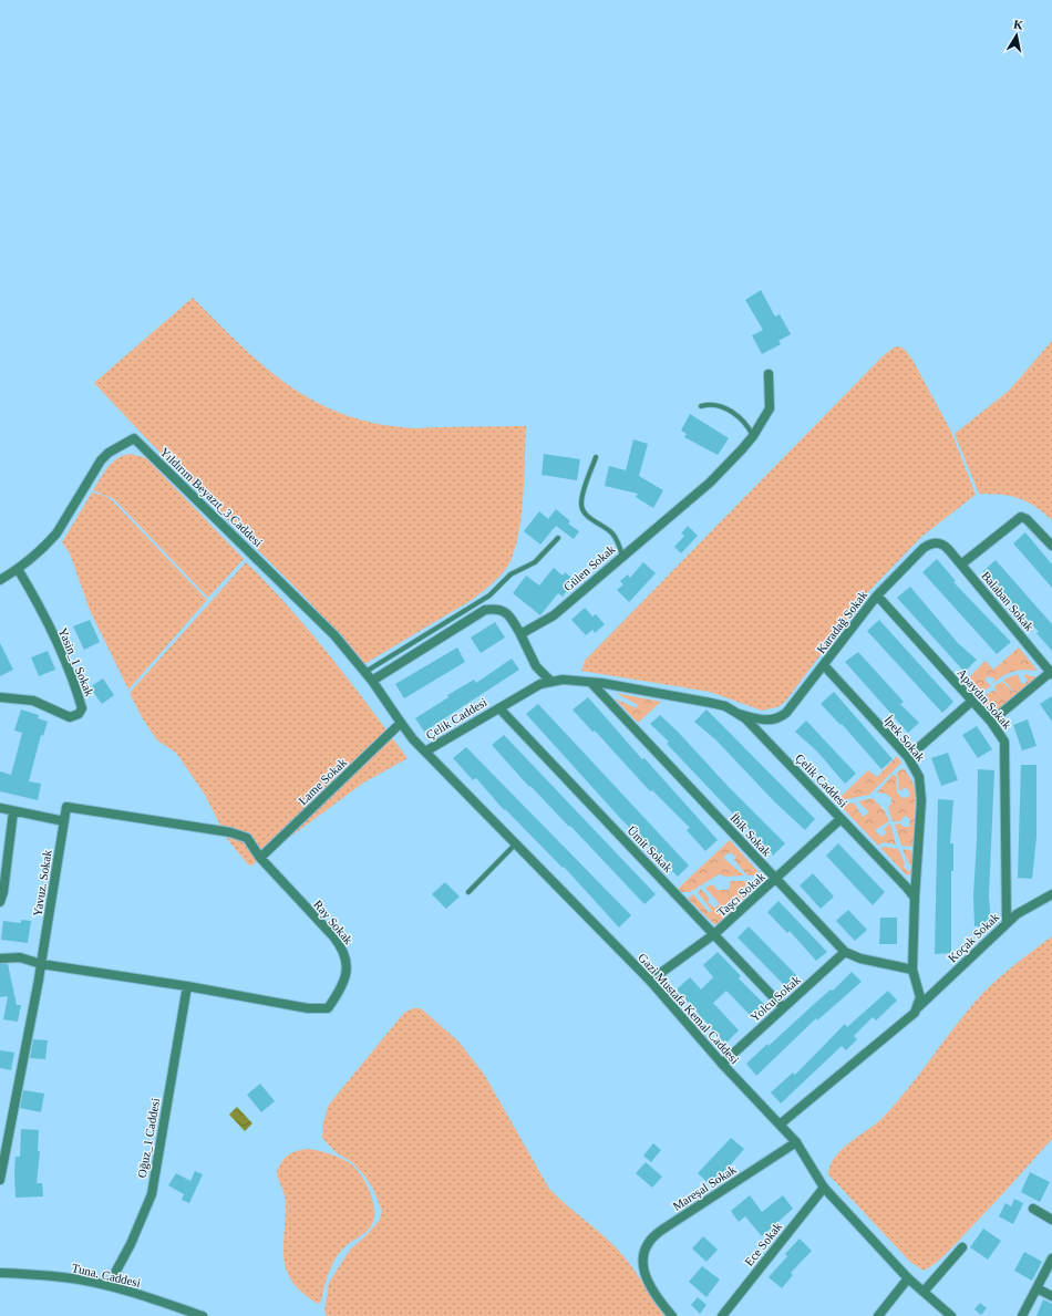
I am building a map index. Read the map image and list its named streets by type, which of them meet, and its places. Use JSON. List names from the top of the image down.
{
  "streets": {
    "street": [
      "Yıldırım Beyazıt_3 Caddesi",
      "Gülen Sokak",
      "Balaban Sokak",
      "Karadağ Sokak",
      "Yasin_1 Sokak",
      "Apaydın Sokak",
      "Çelik Caddesi",
      "İpek Sokak",
      "Lame Sokak",
      "İbik Sokak",
      "Ümit Sokak",
      "Yavuz. Sokak",
      "Taşcı Sokak",
      "Ray Sokak",
      "Koçak Sokak",
      "Yolcu Sokak",
      "Gazi Mustafa Kemal Caddesi",
      "Oğuz_1 Caddesi",
      "Mareşal Sokak",
      "Ece Sokak",
      "Tuna. Caddesi"
    ]
  },
  "crossings": [
    ["Yıldırım Beyazıt_3 Caddesi", "Yasin_1 Sokak"],
    ["Yıldırım Beyazıt_3 Caddesi", "Lame Sokak"],
    ["Yıldırım Beyazıt_3 Caddesi", "Gazi Mustafa Kemal Caddesi"],
    ["Balaban Sokak", "Karadağ Sokak"],
    ["Karadağ Sokak", "Apaydın Sokak"],
    ["Karadağ Sokak", "Çelik Caddesi"],
    ["Karadağ Sokak", "İpek Sokak"],
    ["Apaydın Sokak", "Koçak Sokak"],
    ["Çelik Caddesi", "İpek Sokak"],
    ["Çelik Caddesi", "İbik Sokak"],
    ["Çelik Caddesi", "Ümit Sokak"],
    ["Çelik Caddesi", "Taşcı Sokak"],
    ["Çelik Caddesi", "Gazi Mustafa Kemal Caddesi"],
    ["Lame Sokak", "Ray Sokak"],
    ["Lame Sokak", "Gazi Mustafa Kemal Caddesi"],
    ["İbik Sokak", "Taşcı Sokak"],
    ["İbik Sokak", "Yolcu Sokak"],
    ["Ümit Sokak", "Taşcı Sokak"],
    ["Ümit Sokak", "Yolcu Sokak"],
    ["Yavuz. Sokak", "Ray Sokak"],
    ["Taşcı Sokak", "Gazi Mustafa Kemal Caddesi"],
    ["Ray Sokak", "Oğuz_1 Caddesi"],
    ["Yolcu Sokak", "Gazi Mustafa Kemal Caddesi"],
    ["Gazi Mustafa Kemal Caddesi", "Mareşal Sokak"],
    ["Gazi Mustafa Kemal Caddesi", "Ece Sokak"],
    ["Oğuz_1 Caddesi", "Tuna. Caddesi"]
  ],
  "north": "top"
}
